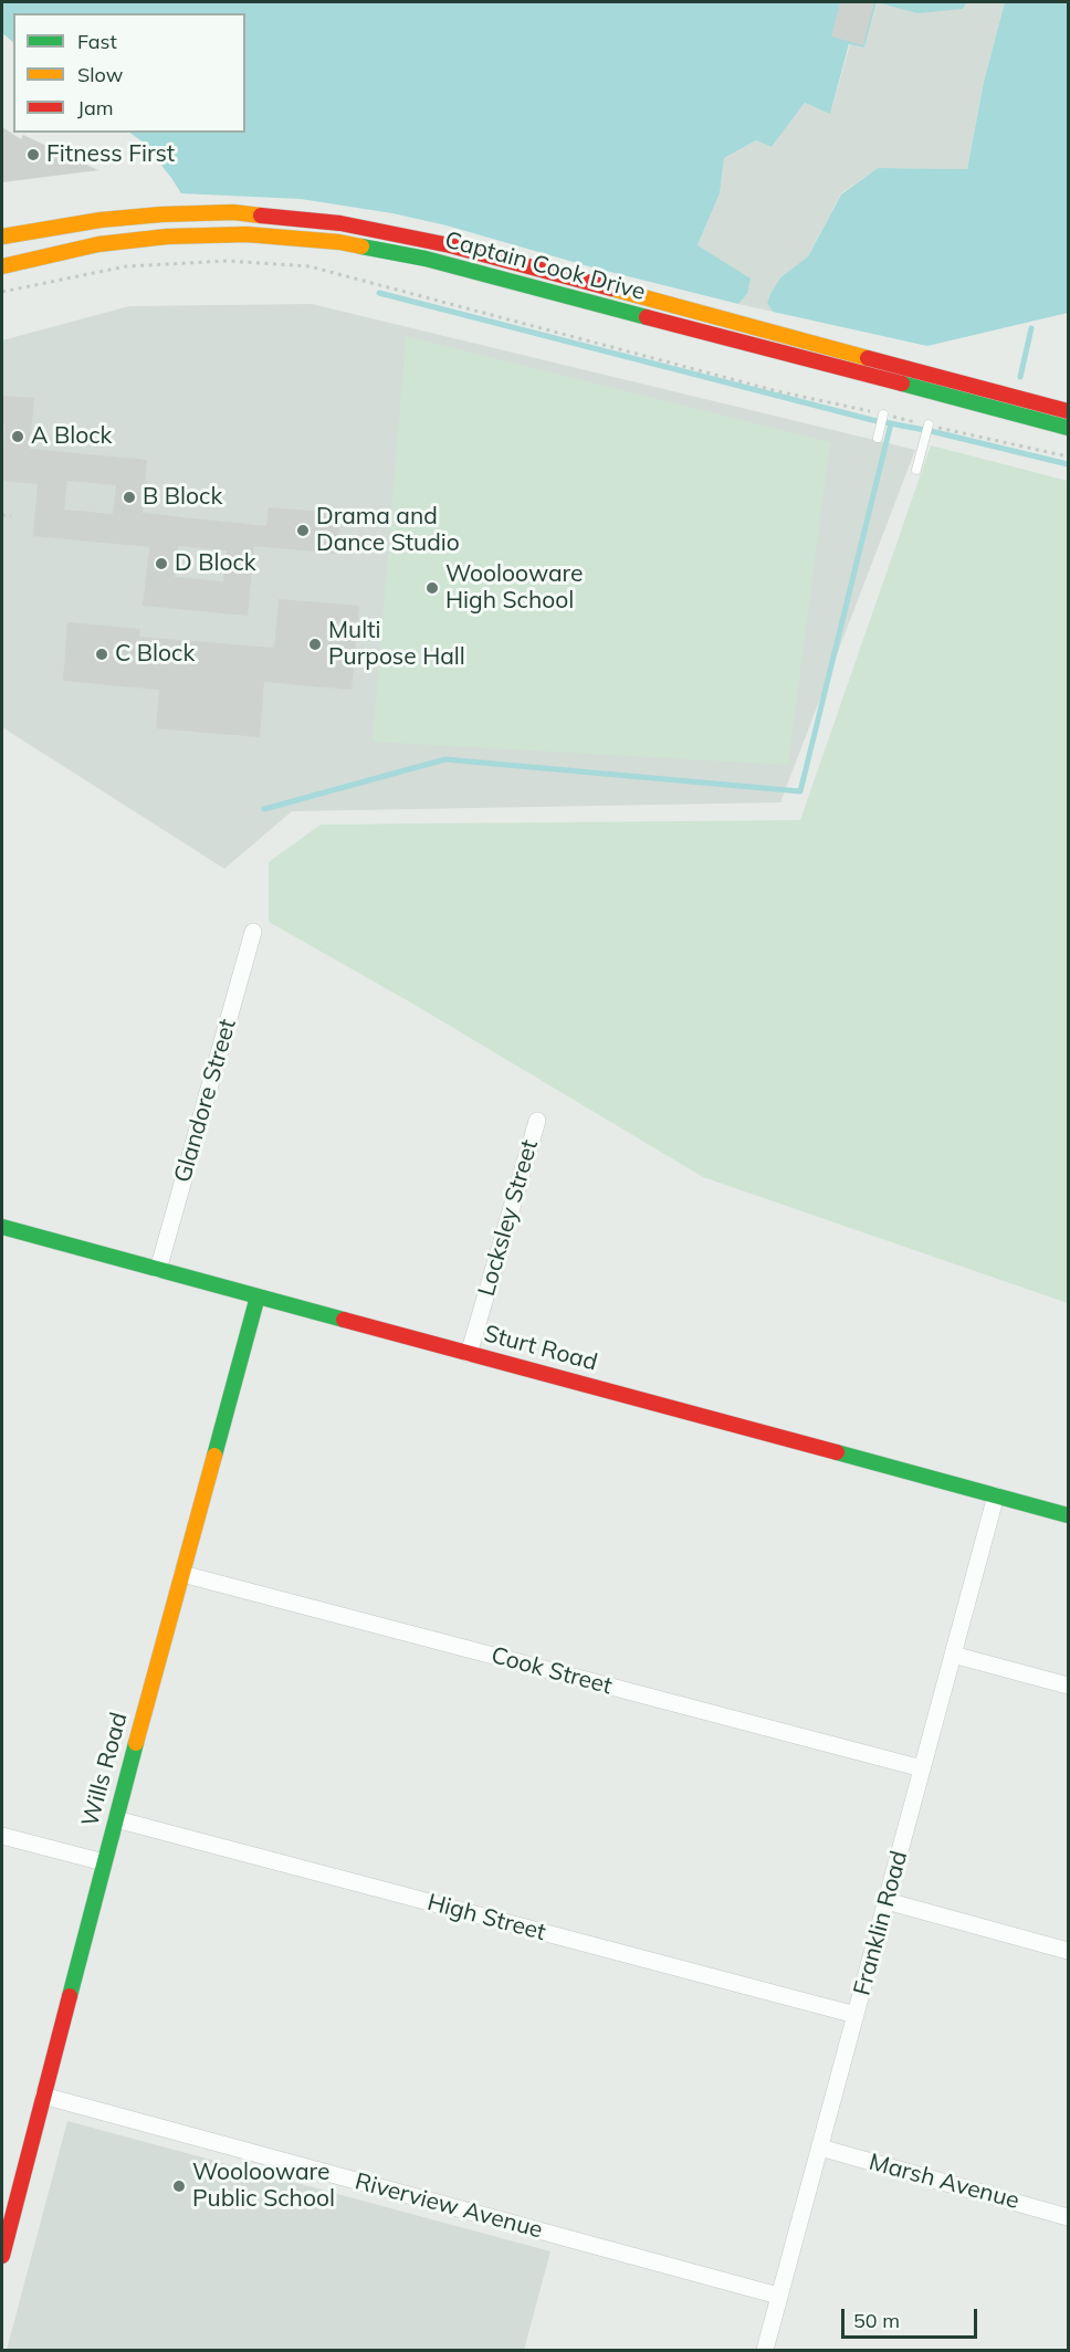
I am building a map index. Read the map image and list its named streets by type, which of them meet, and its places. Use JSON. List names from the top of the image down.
{
  "streets": {
    "main road": ["Captain Cook Drive", "Sturt Road", "Wills Road"],
    "street": [
      "Glandore Street",
      "Locksley Street",
      "Cook Street",
      "High Street",
      "Franklin Road",
      "Marsh Avenue",
      "Riverview Avenue"
    ]
  },
  "crossings": [
    ["Glandore Street", "Sturt Road"],
    ["Locksley Street", "Sturt Road"],
    ["Sturt Road", "Wills Road"],
    ["Sturt Road", "Franklin Road"],
    ["Cook Street", "Wills Road"],
    ["Cook Street", "Franklin Road"],
    ["Wills Road", "High Street"],
    ["Wills Road", "Riverview Avenue"],
    ["High Street", "Franklin Road"],
    ["Franklin Road", "Marsh Avenue"],
    ["Franklin Road", "Riverview Avenue"]
  ],
  "places": [
    "Fitness First",
    "A Block",
    "B Block",
    "Drama and Dance Studio",
    "D Block",
    "Woolooware High School",
    "Multi Purpose Hall",
    "C Block",
    "Woolooware Public School"
  ],
  "legend": ["Fast", "Slow", "Jam"],
  "scale_bar": "50 m"
}
